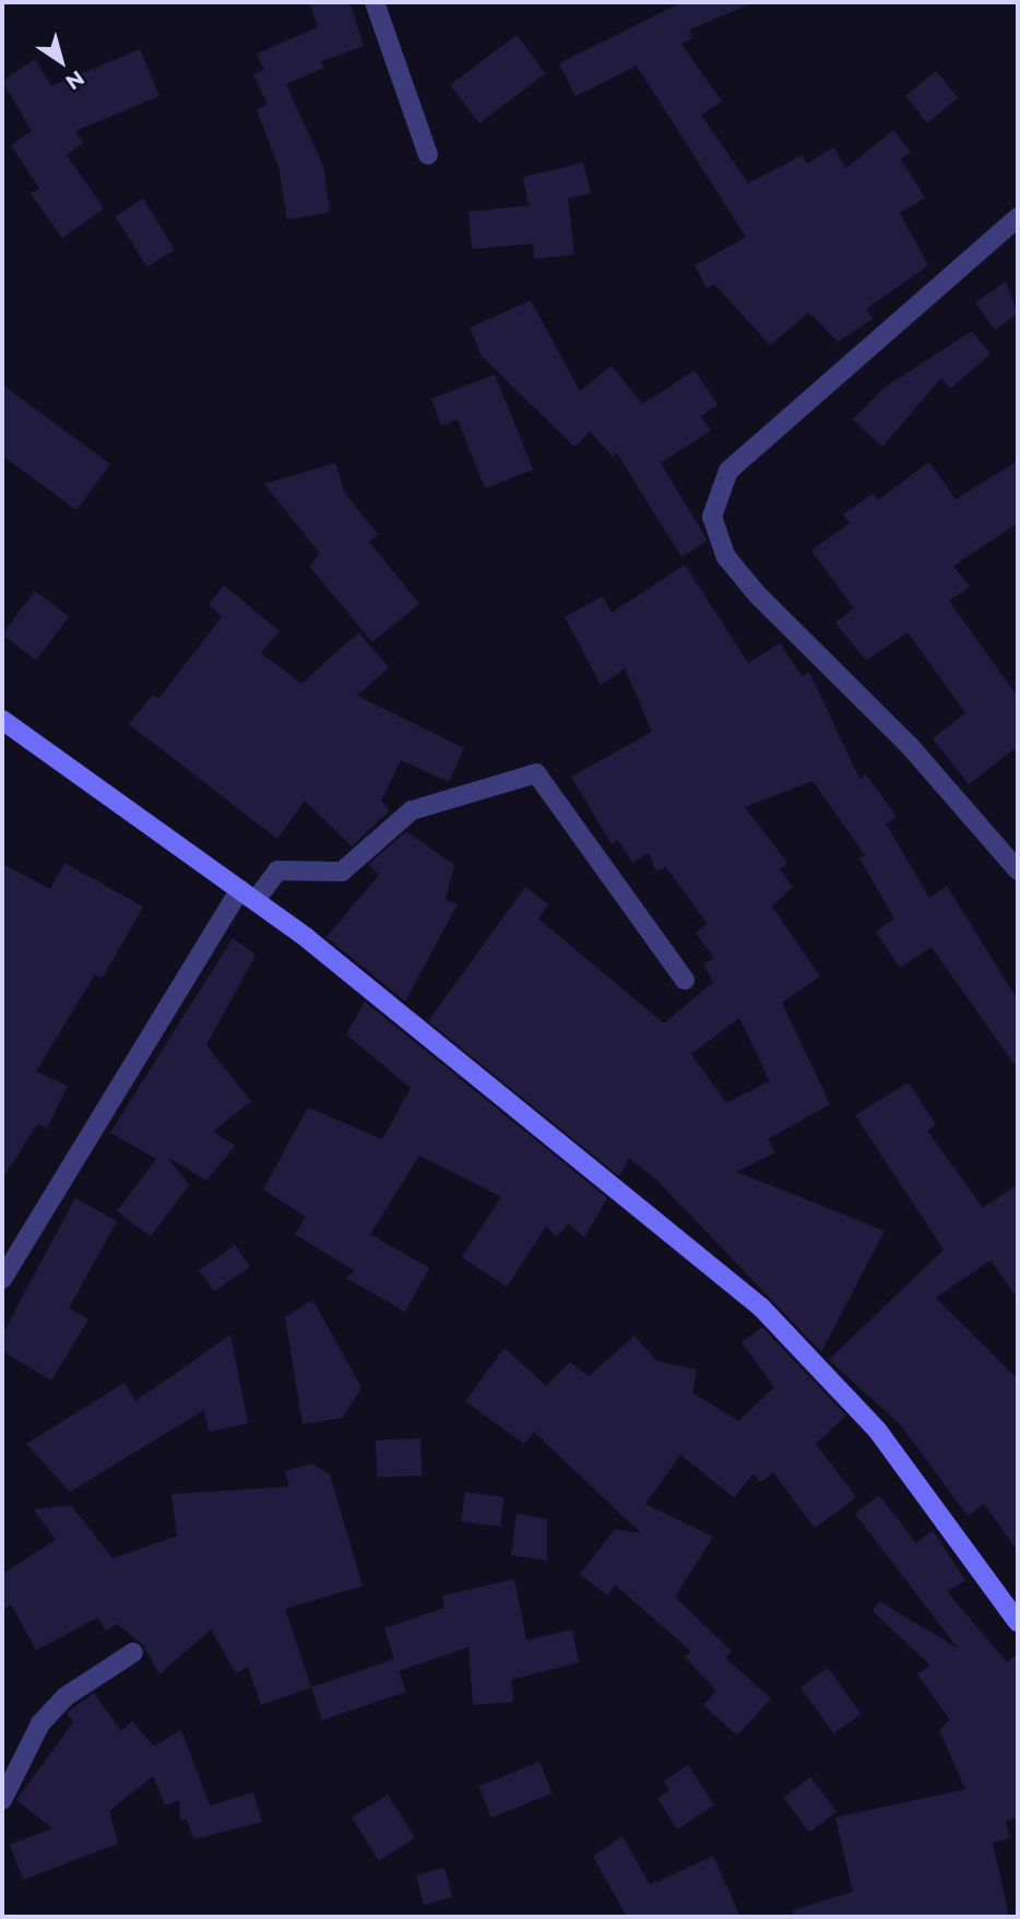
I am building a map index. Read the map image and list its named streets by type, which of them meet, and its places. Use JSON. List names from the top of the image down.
{
  "north": "bottom right"
}
